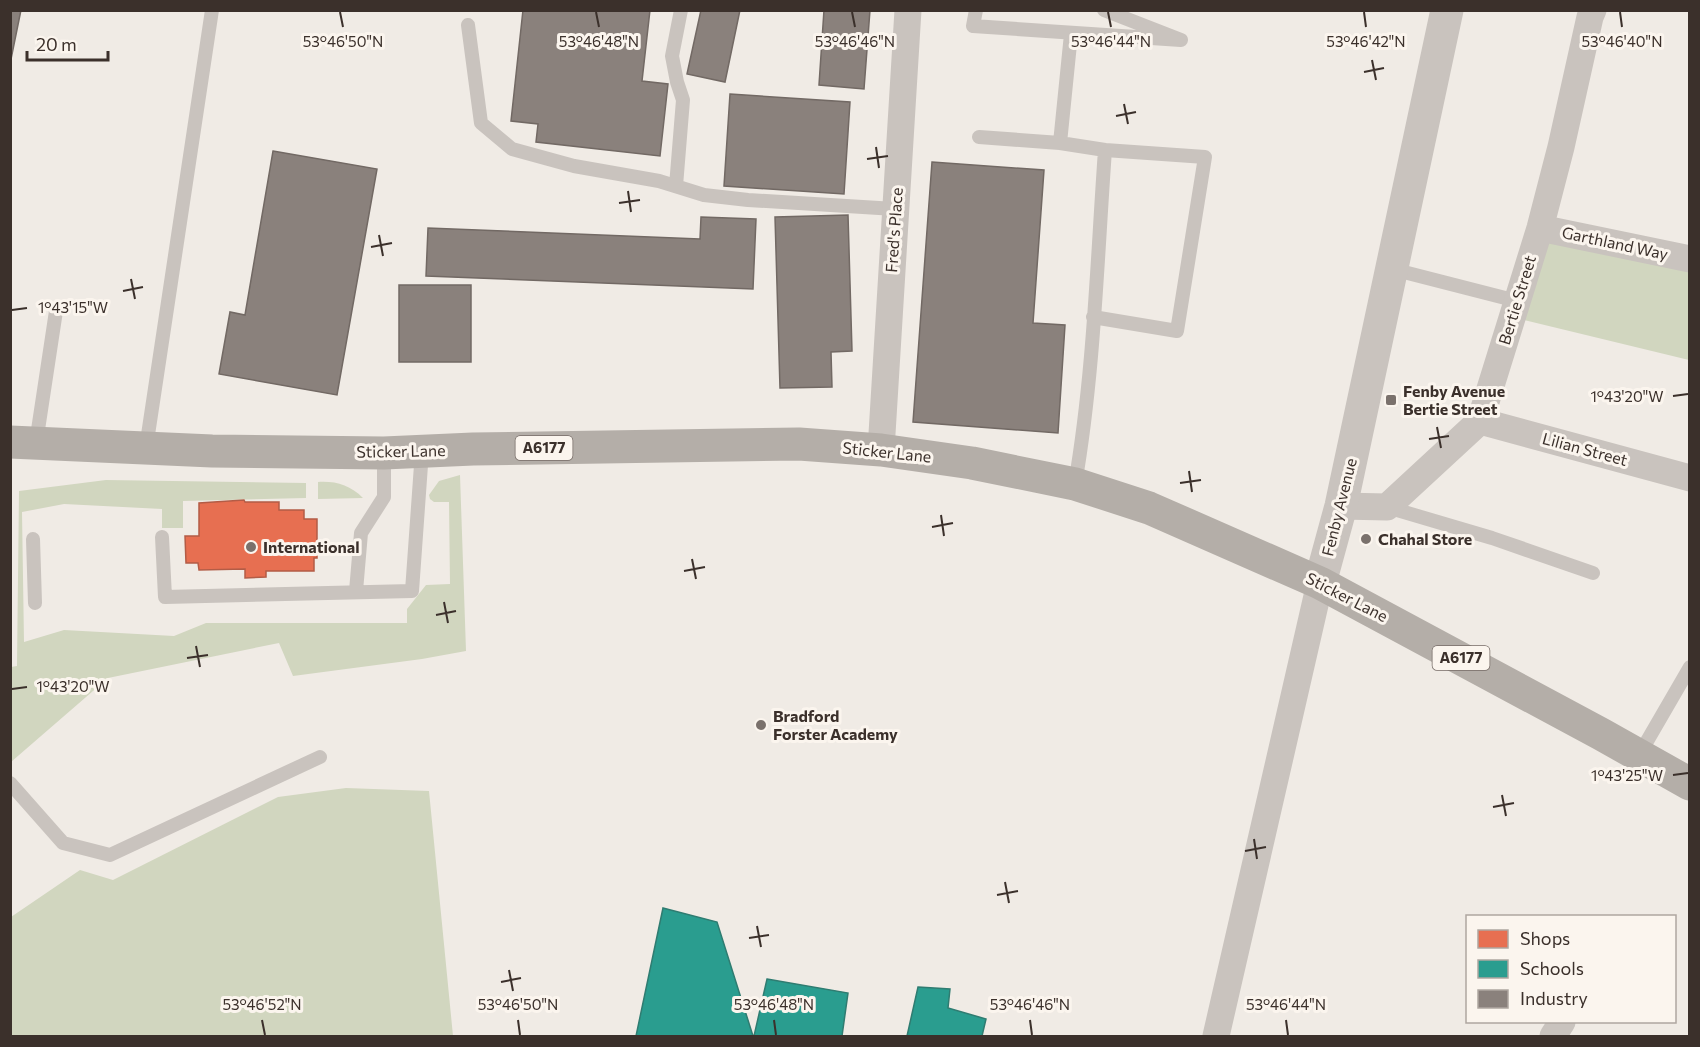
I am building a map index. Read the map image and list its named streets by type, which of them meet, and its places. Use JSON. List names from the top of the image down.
{
  "streets": {
    "highway": ["A6177", "Sticker Lane"],
    "street": [
      "Fred's Place",
      "Garthland Way",
      "Bertie Street",
      "Lilian Street",
      "Fenby Avenue"
    ]
  },
  "crossings": [
    ["Fred's Place", "Sticker Lane"],
    ["Garthland Way", "Bertie Street"],
    ["Bertie Street", "Lilian Street"],
    ["Sticker Lane", "Fenby Avenue"]
  ],
  "places": {
    "transit": ["Fenby Avenue Bertie Street"],
    "other": ["Chahal Store", "International", "Bradford Forster Academy"]
  },
  "legend": ["Shops", "Schools", "Industry"],
  "scale_bar": "20 m",
  "coordinates": [
    "53°46'40\"N",
    "53°46'50\"N",
    "53°46'48\"N",
    "53°46'46\"N",
    "53°46'44\"N",
    "53°46'42\"N",
    "1°43'15\"W",
    "1°43'20\"W",
    "1°43'25\"W",
    "53°46'52\"N"
  ]
}
